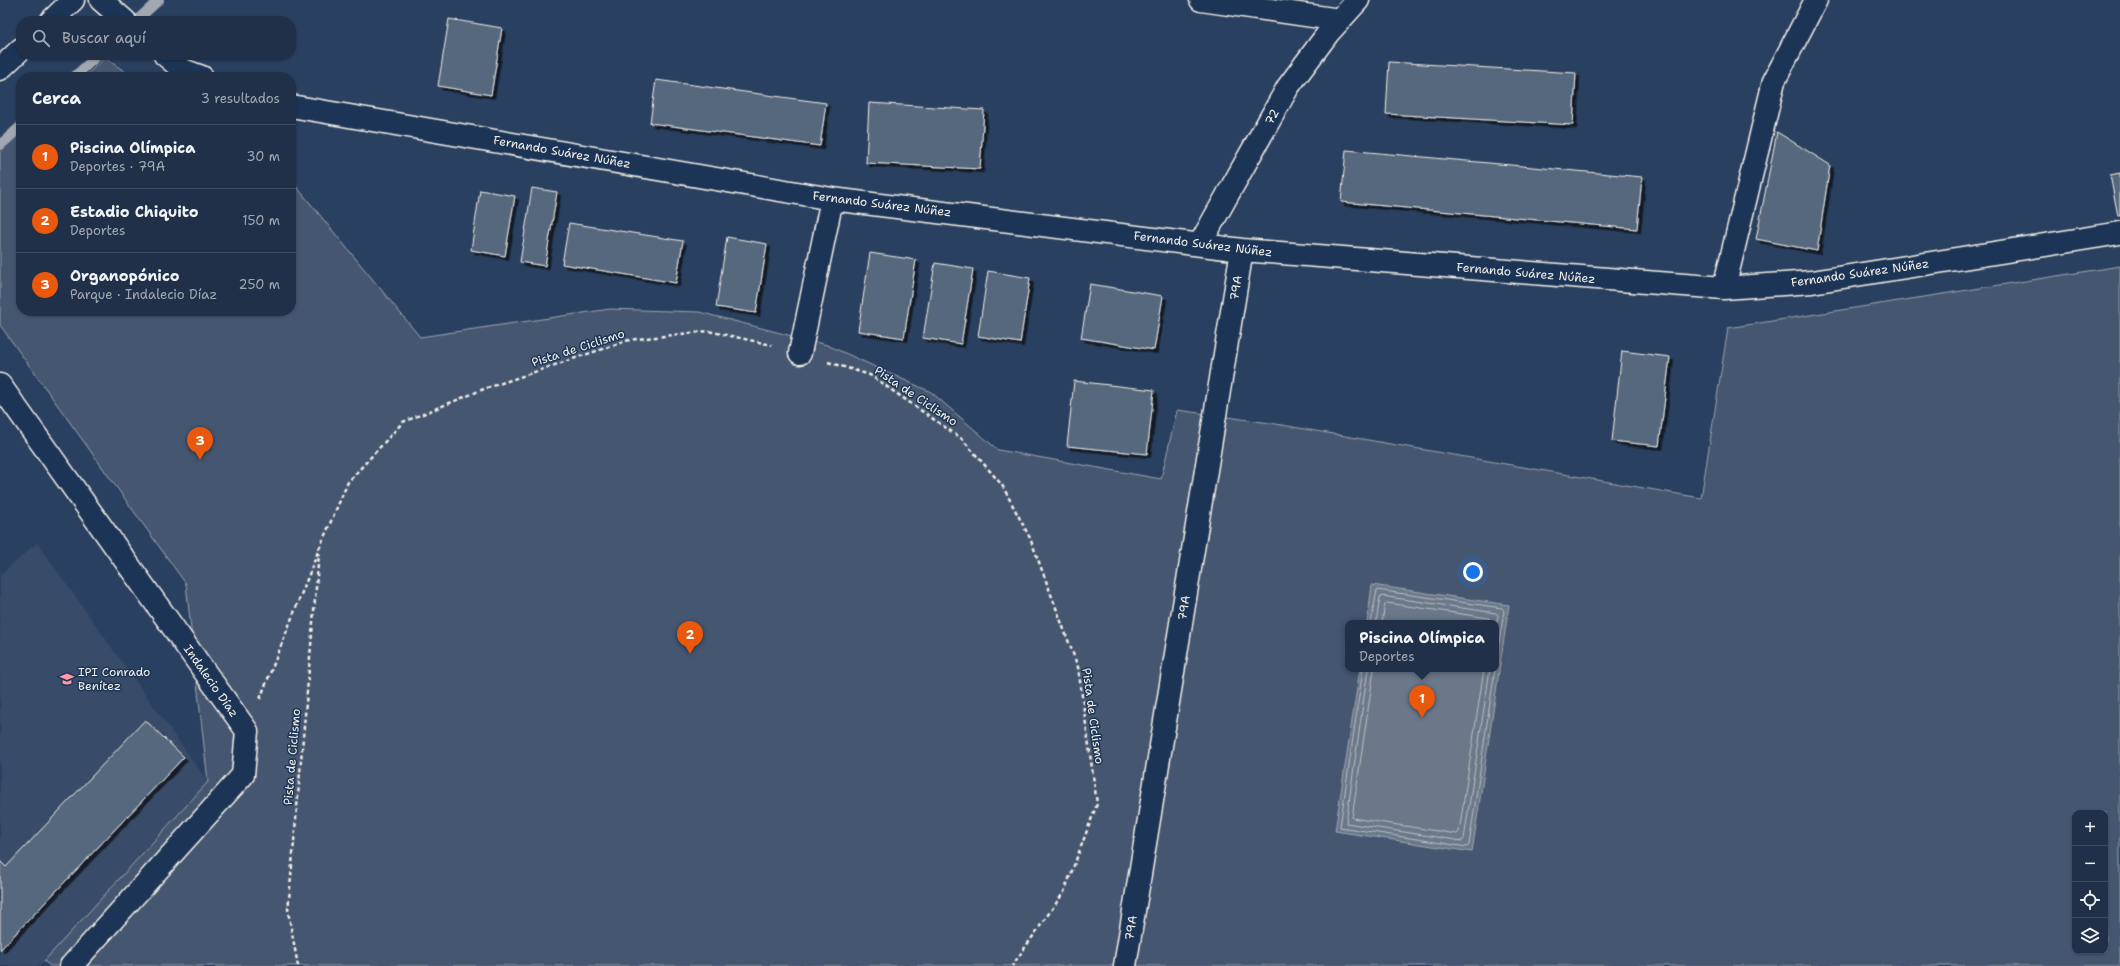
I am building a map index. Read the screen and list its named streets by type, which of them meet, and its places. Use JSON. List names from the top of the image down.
{
  "streets": {
    "street": [
      "72",
      "Fernando Suárez Núñez",
      "79A",
      "Indalecio Díaz"
    ],
    "path": ["Pista de Ciclismo"]
  },
  "crossings": [
    ["72", "Fernando Suárez Núñez"],
    ["Fernando Suárez Núñez", "79A"],
    ["Pista de Ciclismo", "Indalecio Díaz"]
  ],
  "places": {
    "school or university": ["IPI Conrado Benítez"]
  },
  "page": {
    "search": "Buscar aquí",
    "heading": ["Cerca", "3 resultados"],
    "list": [
      {
        "mark": "1",
        "name": "Piscina Olímpica",
        "note": "Deportes · 79A",
        "value": "30 m"
      },
      {
        "mark": "2",
        "name": "Estadio Chiquito",
        "note": "Deportes",
        "value": "150 m"
      },
      {
        "mark": "3",
        "name": "Organopónico",
        "note": "Parque · Indalecio Díaz",
        "value": "250 m"
      }
    ],
    "pins": ["3", "2", "1"],
    "popup": ["Piscina Olímpica", "Deportes"],
    "map_buttons": ["+", "−"]
  }
}
